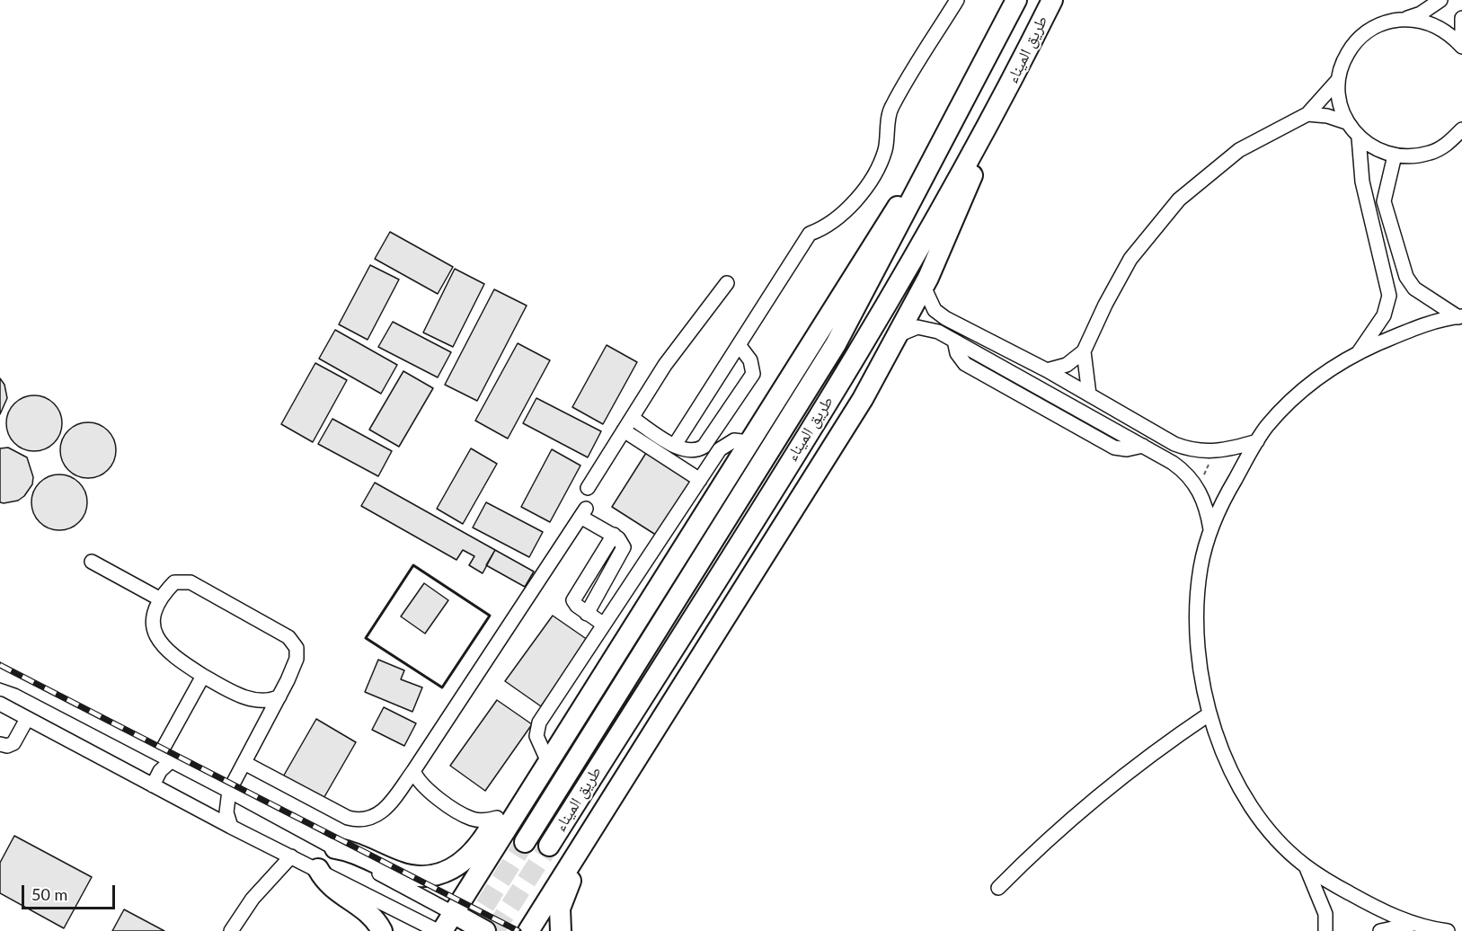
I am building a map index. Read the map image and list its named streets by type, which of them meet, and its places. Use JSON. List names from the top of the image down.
{
  "streets": {
    "highway": ["طريق الميناء"]
  },
  "scale_bar": "50 m"
}
